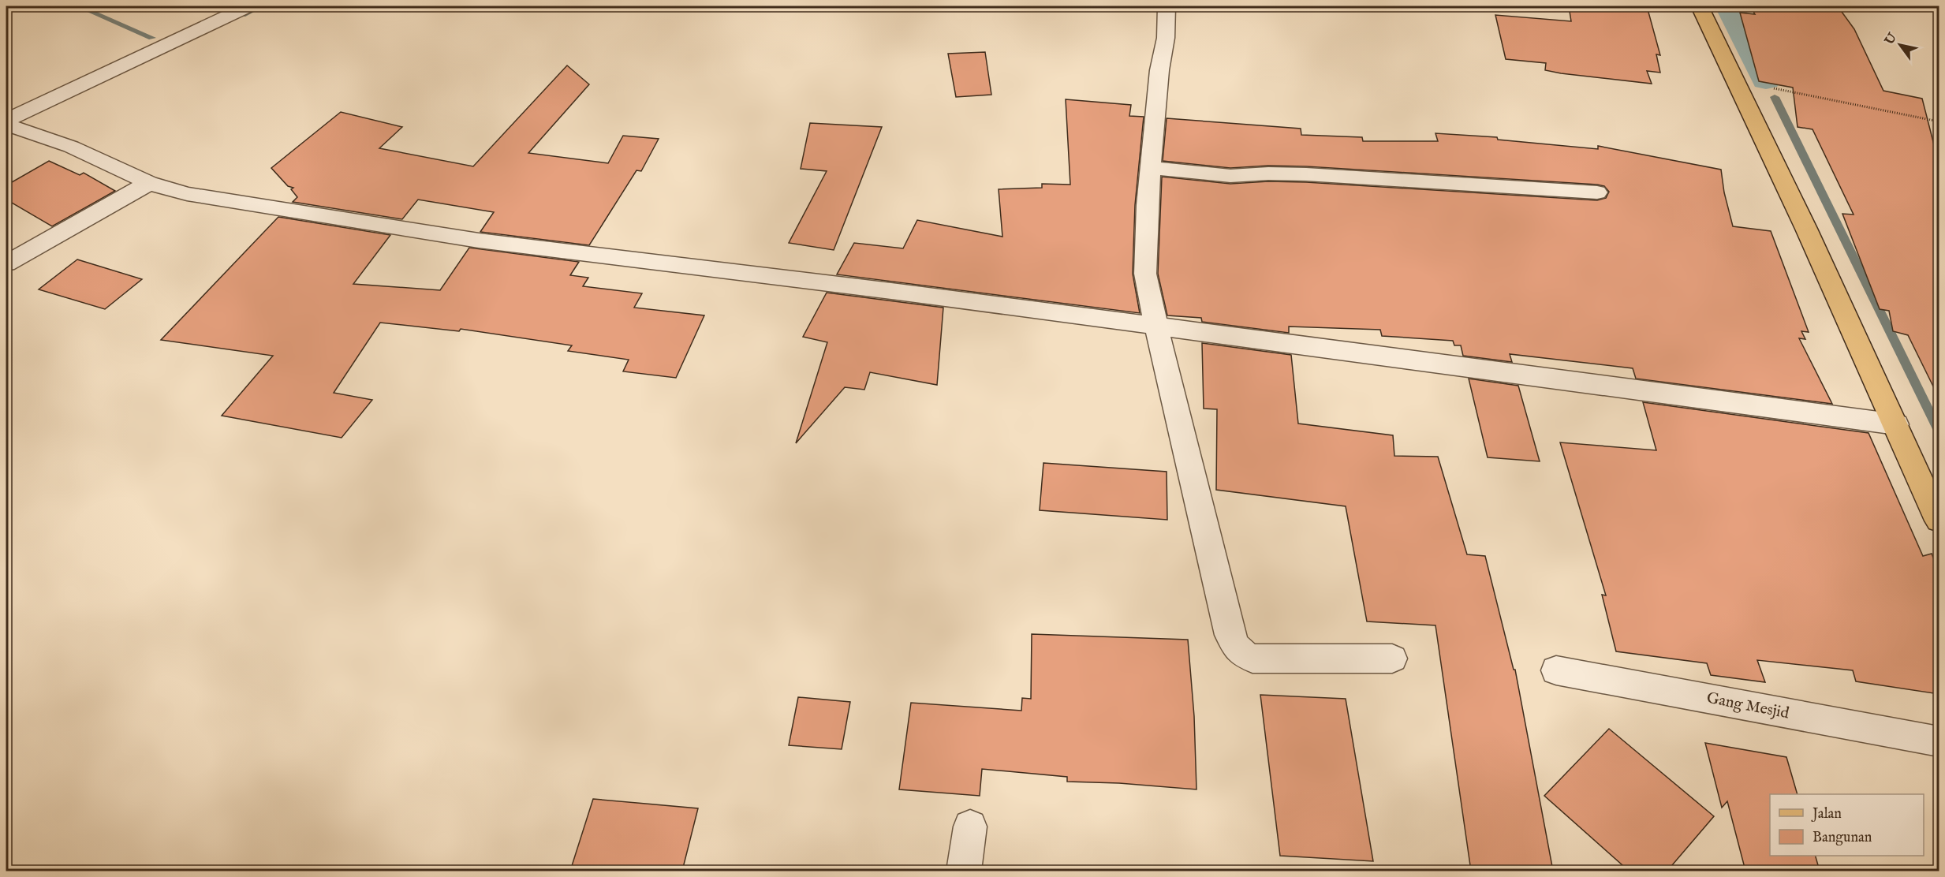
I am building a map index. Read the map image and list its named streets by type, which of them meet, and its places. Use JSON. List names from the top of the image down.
{
  "streets": {
    "street": ["Gang Mesjid"]
  },
  "legend": ["Jalan", "Bangunan"],
  "north": "top left"
}
